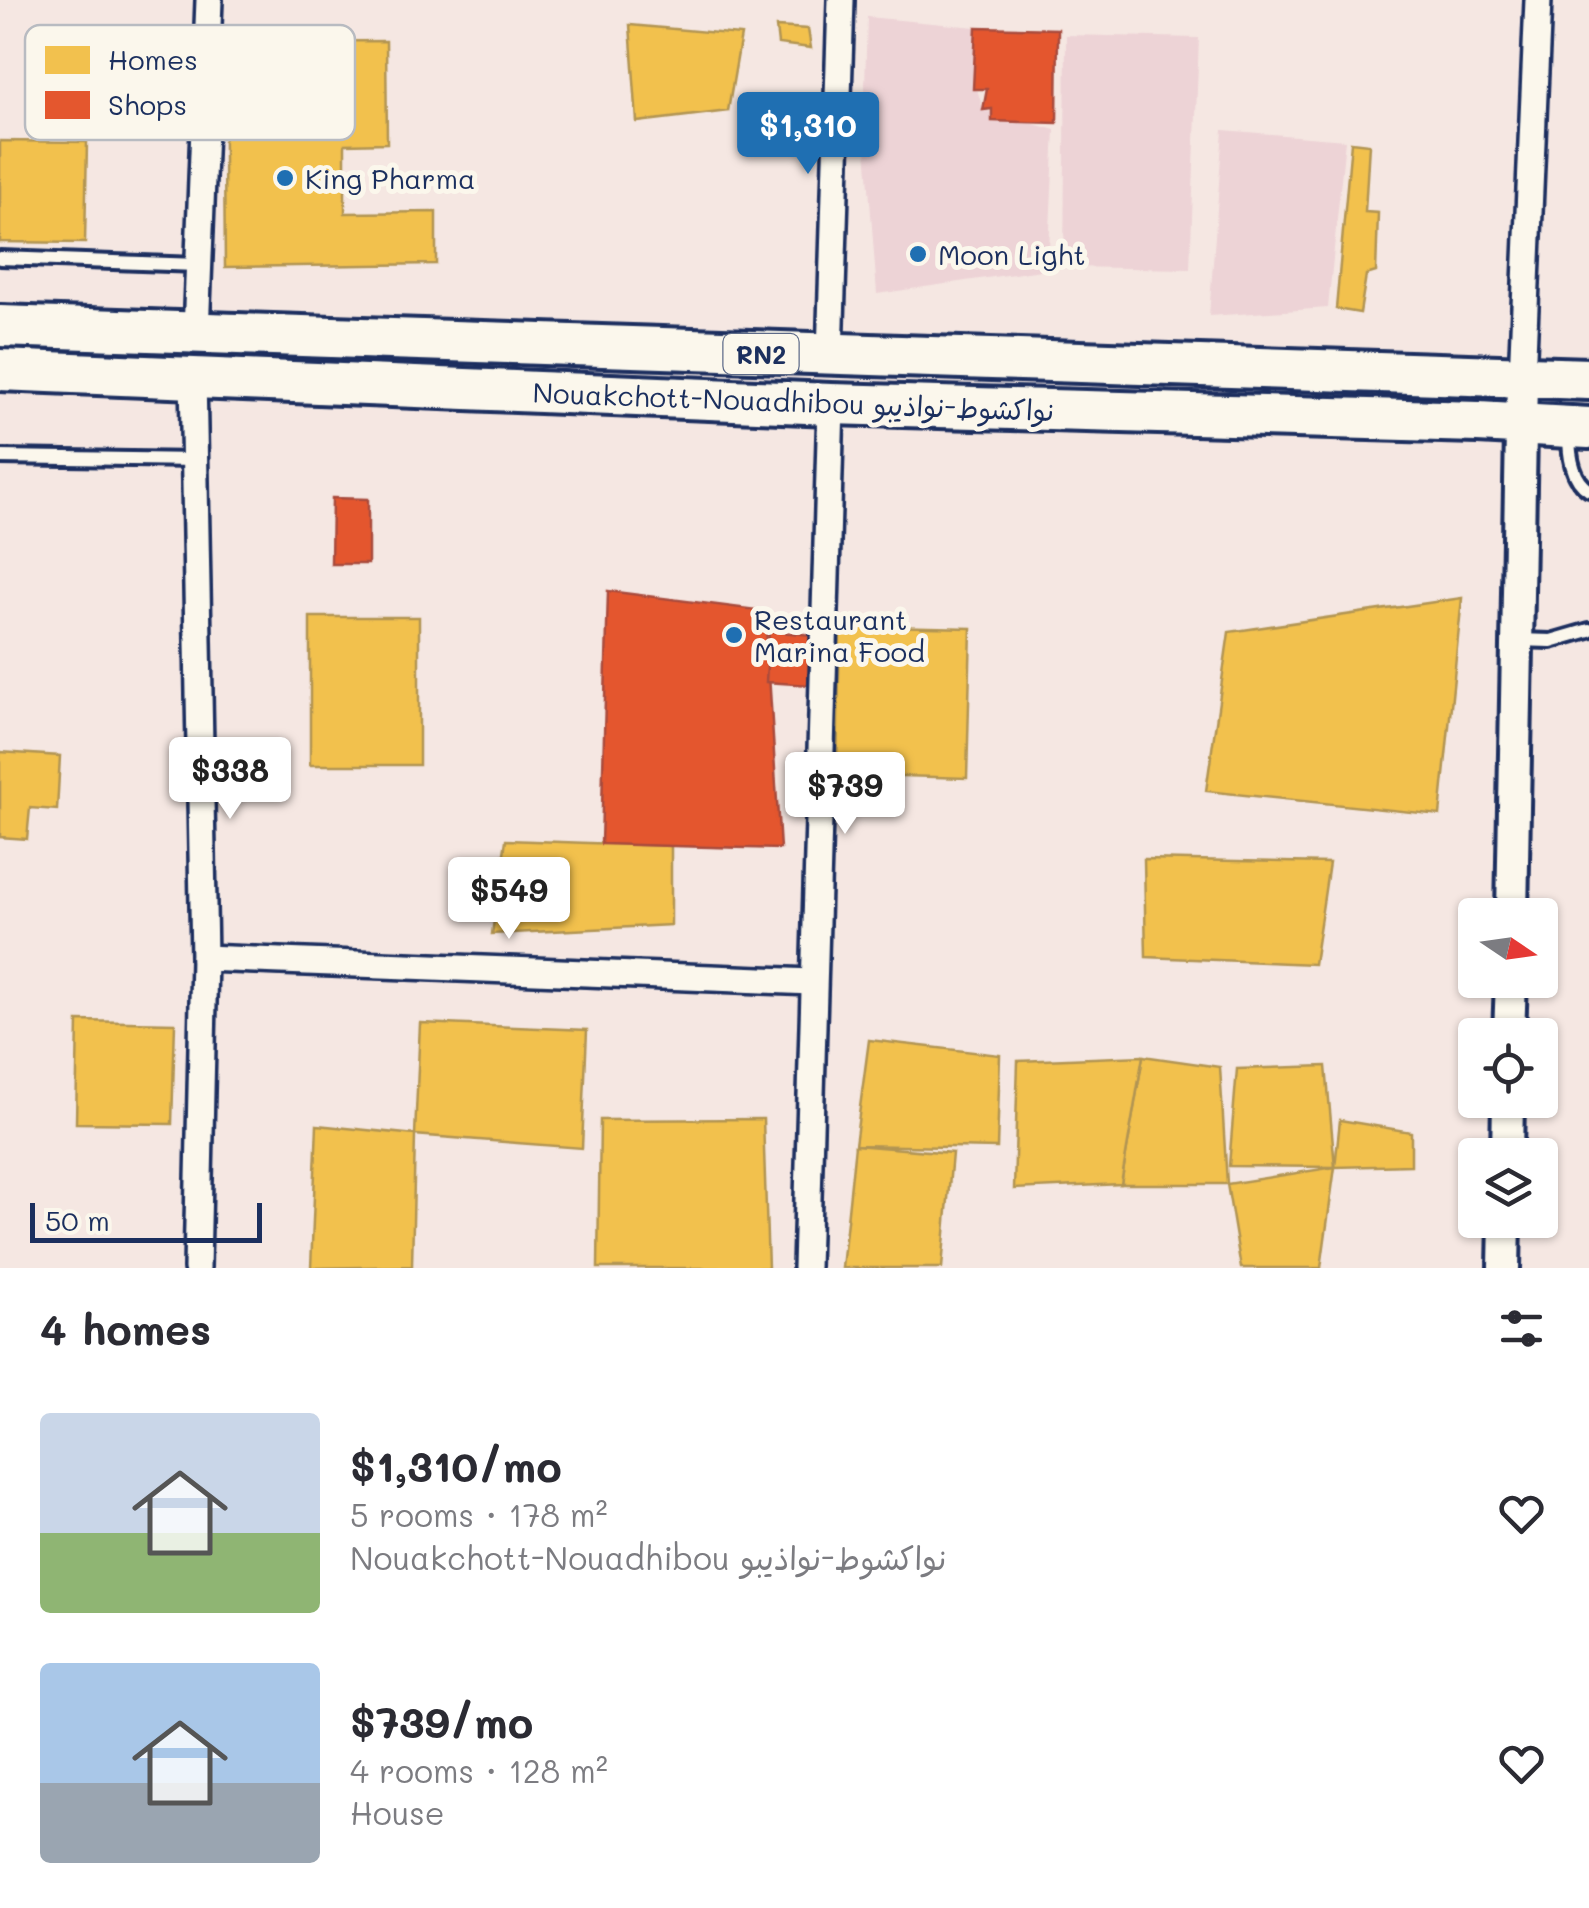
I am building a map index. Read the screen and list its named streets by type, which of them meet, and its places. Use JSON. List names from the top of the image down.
{
  "streets": {
    "highway": ["RN2", "Nouakchott-Nouadhibou نواكشوط-نواذيبو"]
  },
  "places": ["King Pharma", "Moon Light", "Restaurant Marina Food"],
  "legend": ["Homes", "Shops"],
  "scale_bar": "50 m",
  "north": "right",
  "page": {
    "price": [
      "$1,310",
      "$338",
      "$739",
      "$549"
    ],
    "scale": "50 m",
    "heading": "4 homes",
    "list": [
      {
        "name": "$1,310/mo",
        "note": "5 rooms · 178 m² · Nouakchott-Nouadhibou نواكشوط-نواذيبو"
      },
      {
        "name": "$739/mo",
        "note": "4 rooms · 128 m² · House"
      }
    ]
  }
}
